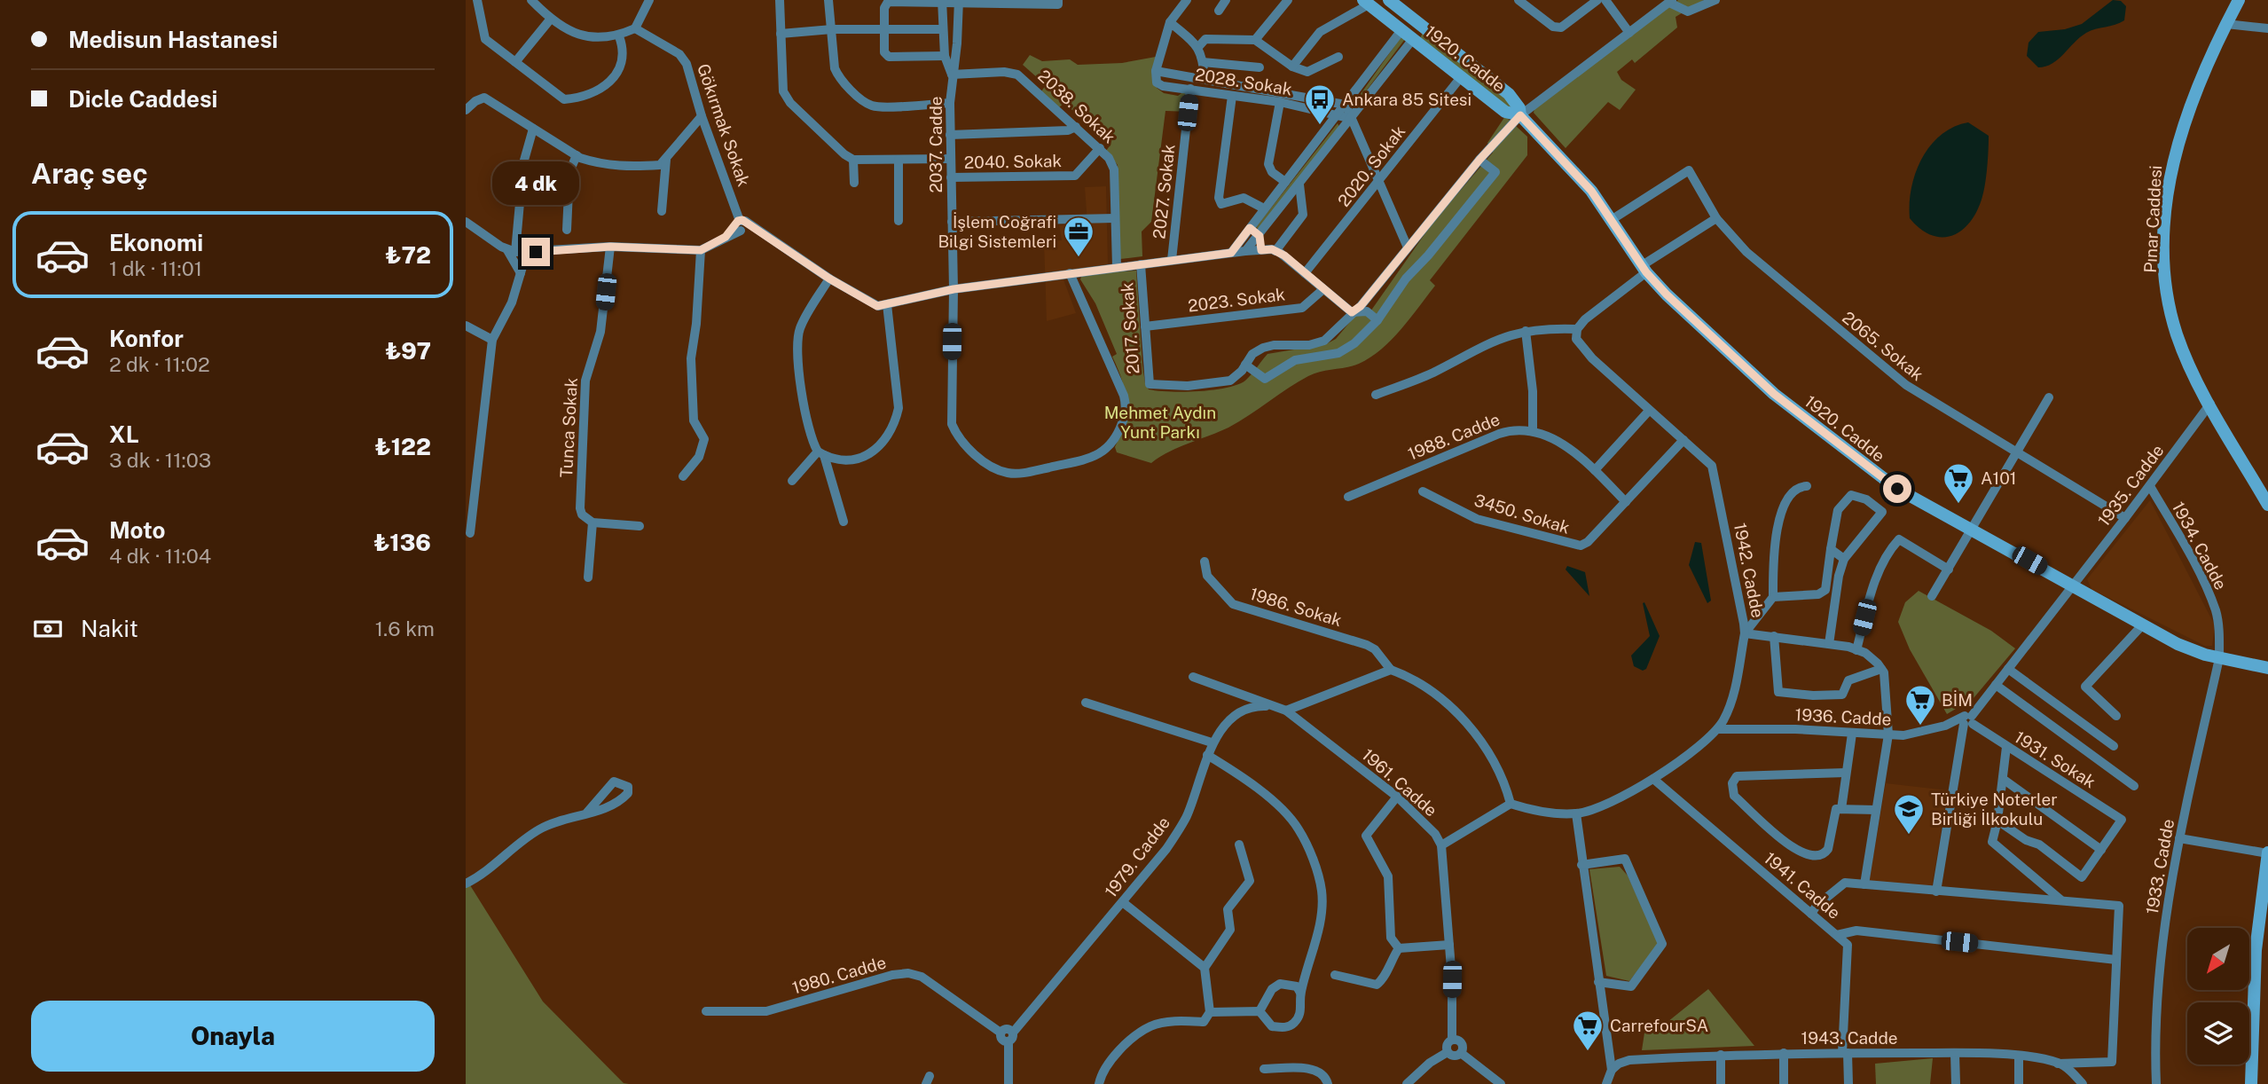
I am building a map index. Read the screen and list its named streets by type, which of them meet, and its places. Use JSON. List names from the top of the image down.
{
  "streets": {
    "main road": ["1920. Cadde", "Pınar Caddesi"],
    "street": [
      "2028. Sokak",
      "2038. Sokak",
      "Gökırmak Sokak",
      "2037. Cadde",
      "2040. Sokak",
      "2020. Sokak",
      "2027. Sokak",
      "2023. Sokak",
      "2017. Sokak",
      "2065. Sokak",
      "Tunca Sokak",
      "1988. Cadde",
      "1935. Cadde",
      "3450. Sokak",
      "1934. Cadde",
      "1942. Cadde",
      "1986. Sokak",
      "1936. Cadde",
      "1931. Sokak",
      "1961. Cadde",
      "1979. Cadde",
      "1933. Cadde",
      "1941. Cadde",
      "1980. Cadde",
      "1943. Cadde"
    ]
  },
  "crossings": [
    ["1920. Cadde", "2020. Sokak"],
    ["1920. Cadde", "2017. Sokak"],
    ["1920. Cadde", "2065. Sokak"],
    ["1920. Cadde", "1935. Cadde"],
    ["1920. Cadde", "1934. Cadde"],
    ["1920. Cadde", "1936. Cadde"],
    ["1920. Cadde", "1933. Cadde"],
    ["2028. Sokak", "2027. Sokak"],
    ["2038. Sokak", "2037. Cadde"],
    ["2038. Sokak", "2040. Sokak"],
    ["2037. Cadde", "2040. Sokak"],
    ["Pınar Caddesi", "1935. Cadde"],
    ["2023. Sokak", "2017. Sokak"],
    ["2065. Sokak", "1935. Cadde"],
    ["1935. Cadde", "1934. Cadde"],
    ["1935. Cadde", "1936. Cadde"],
    ["3450. Sokak", "1942. Cadde"],
    ["1934. Cadde", "1933. Cadde"],
    ["1942. Cadde", "1936. Cadde"],
    ["1942. Cadde", "1941. Cadde"],
    ["1936. Cadde", "1931. Sokak"],
    ["1961. Cadde", "1979. Cadde"],
    ["1979. Cadde", "1980. Cadde"],
    ["1941. Cadde", "1943. Cadde"]
  ],
  "parks": ["Mehmet Aydın Yunt Parkı"],
  "places": {
    "bus stop": ["Ankara 85 Sitesi"],
    "office": ["İşlem Coğrafi Bilgi Sistemleri"],
    "supermarket": ["A101", "BİM", "CarrefourSA"],
    "school or university": ["Türkiye Noterler Birliği İlkokulu"]
  },
  "north": "bottom left",
  "page": {
    "banner": ["Medisun Hastanesi", "Dicle Caddesi"],
    "heading": "Araç seç",
    "bubble": "4 dk",
    "list": [
      {
        "name": "Ekonomi",
        "note": "1 dk · 11:01",
        "value": "₺72"
      },
      {
        "name": "Konfor",
        "note": "2 dk · 11:02",
        "value": "₺97"
      },
      {
        "name": "XL",
        "note": "3 dk · 11:03",
        "value": "₺122"
      },
      {
        "name": "Moto",
        "note": "4 dk · 11:04",
        "value": "₺136"
      }
    ],
    "pay": ["Nakit", "1.6 km"],
    "buttons": "Onayla"
  }
}
